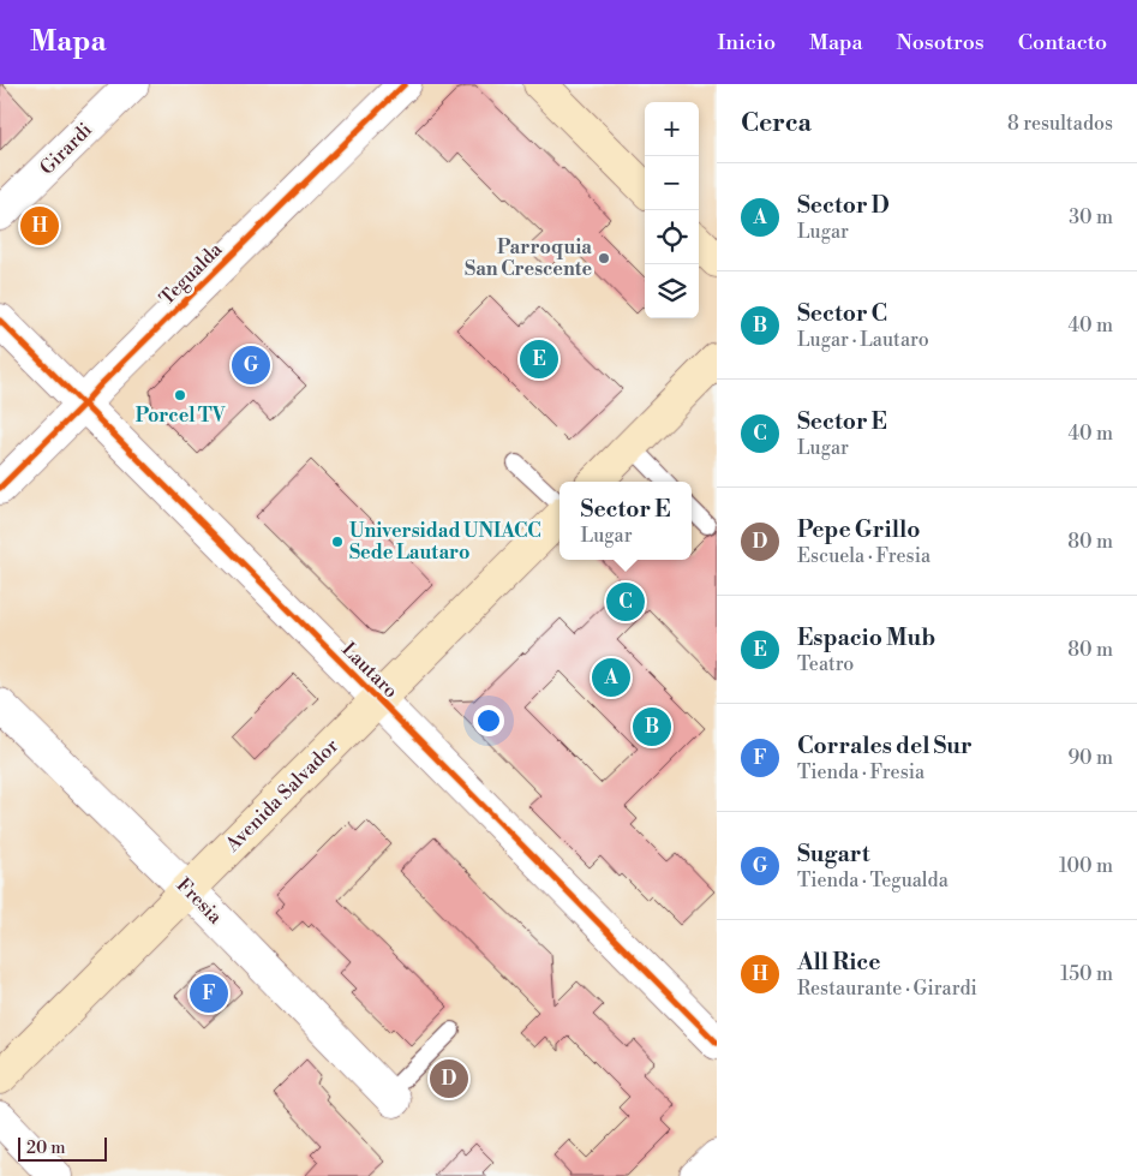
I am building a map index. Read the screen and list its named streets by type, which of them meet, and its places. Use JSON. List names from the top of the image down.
{
  "streets": {
    "main road": ["Avenida Salvador"],
    "street": [
      "Girardi",
      "Tegualda",
      "Lautaro",
      "Fresia"
    ]
  },
  "crossings": [
    ["Tegualda", "Lautaro"],
    ["Lautaro", "Avenida Salvador"],
    ["Avenida Salvador", "Fresia"]
  ],
  "places": ["Parroquia San Crescente", "Porcel TV", "Universidad UNIACC Sede Lautaro"],
  "scale_bar": "20 m",
  "page": {
    "header": "Mapa",
    "nav": [
      "Inicio",
      "Mapa",
      "Nosotros",
      "Contacto"
    ],
    "heading": ["Cerca", "8 resultados"],
    "map_buttons": ["+", "−"],
    "list": [
      {
        "mark": "A",
        "name": "Sector D",
        "note": "Lugar",
        "value": "30 m"
      },
      {
        "mark": "B",
        "name": "Sector C",
        "note": "Lugar · Lautaro",
        "value": "40 m"
      },
      {
        "mark": "C",
        "name": "Sector E",
        "note": "Lugar",
        "value": "40 m"
      },
      {
        "mark": "D",
        "name": "Pepe Grillo",
        "note": "Escuela · Fresia",
        "value": "80 m"
      },
      {
        "mark": "E",
        "name": "Espacio Mub",
        "note": "Teatro",
        "value": "80 m"
      },
      {
        "mark": "F",
        "name": "Corrales del Sur",
        "note": "Tienda · Fresia",
        "value": "90 m"
      },
      {
        "mark": "G",
        "name": "Sugart",
        "note": "Tienda · Tegualda",
        "value": "100 m"
      },
      {
        "mark": "H",
        "name": "All Rice",
        "note": "Restaurante · Girardi",
        "value": "150 m"
      }
    ],
    "pins": [
      "H",
      "E",
      "G",
      "C",
      "A",
      "B",
      "F",
      "D"
    ],
    "popup": ["Sector E", "Lugar"],
    "scale": "20 m"
  }
}
